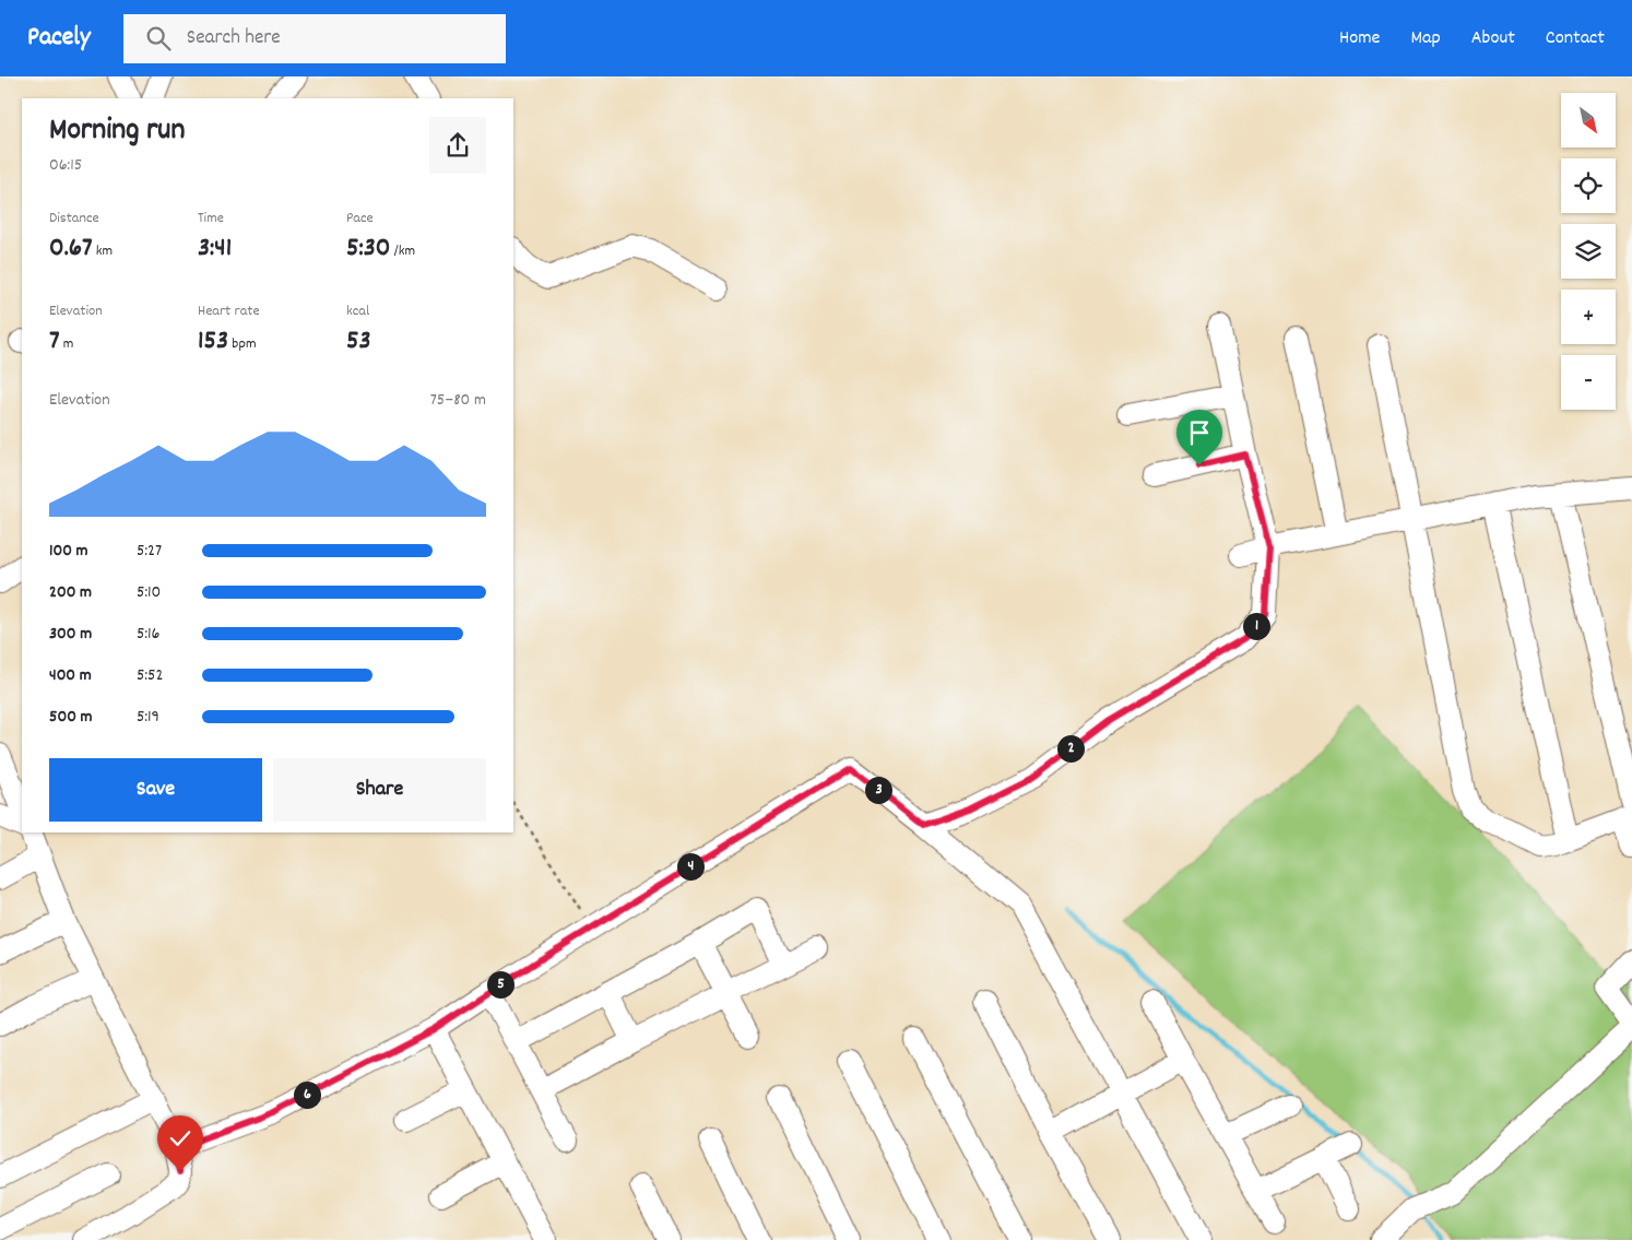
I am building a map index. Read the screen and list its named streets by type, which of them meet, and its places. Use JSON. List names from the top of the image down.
{
  "north": "bottom right",
  "page": {
    "header": "Pacely",
    "search": "Search here",
    "nav": [
      "Home",
      "Map",
      "About",
      "Contact"
    ],
    "map_buttons": ["+", "−"],
    "heading": ["Morning run", "06:15"],
    "stats": [
      ["Distance", "0.67 km"],
      ["Time", "3:41"],
      ["Pace", "5:30 /km"],
      ["Elevation", "7 m"],
      ["Heart rate", "153 bpm"],
      ["kcal", "53"]
    ],
    "chart": ["Elevation", "75–80 m"],
    "list": [
      {
        "name": "100 m",
        "note": "5:27"
      },
      {
        "name": "200 m",
        "note": "5:10"
      },
      {
        "name": "300 m",
        "note": "5:16"
      },
      {
        "name": "400 m",
        "note": "5:52"
      },
      {
        "name": "500 m",
        "note": "5:19"
      }
    ],
    "pins": [
      "1",
      "2",
      "3",
      "4",
      "5",
      "6"
    ],
    "buttons": ["Save", "Share"]
  }
}
